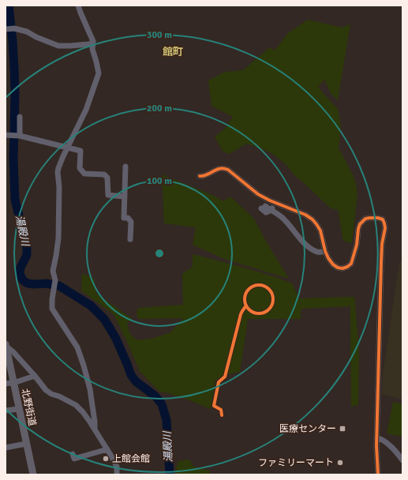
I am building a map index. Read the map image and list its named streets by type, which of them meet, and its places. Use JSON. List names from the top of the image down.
{
  "streets": {
    "main road": ["北野街道"]
  },
  "districts": ["館町"],
  "water": ["湯殿川"],
  "places": {
    "transit": ["医療センター"],
    "other": ["上館会館", "ファミリーマート"]
  },
  "rings": ["300 m", "200 m", "100 m"]
}
